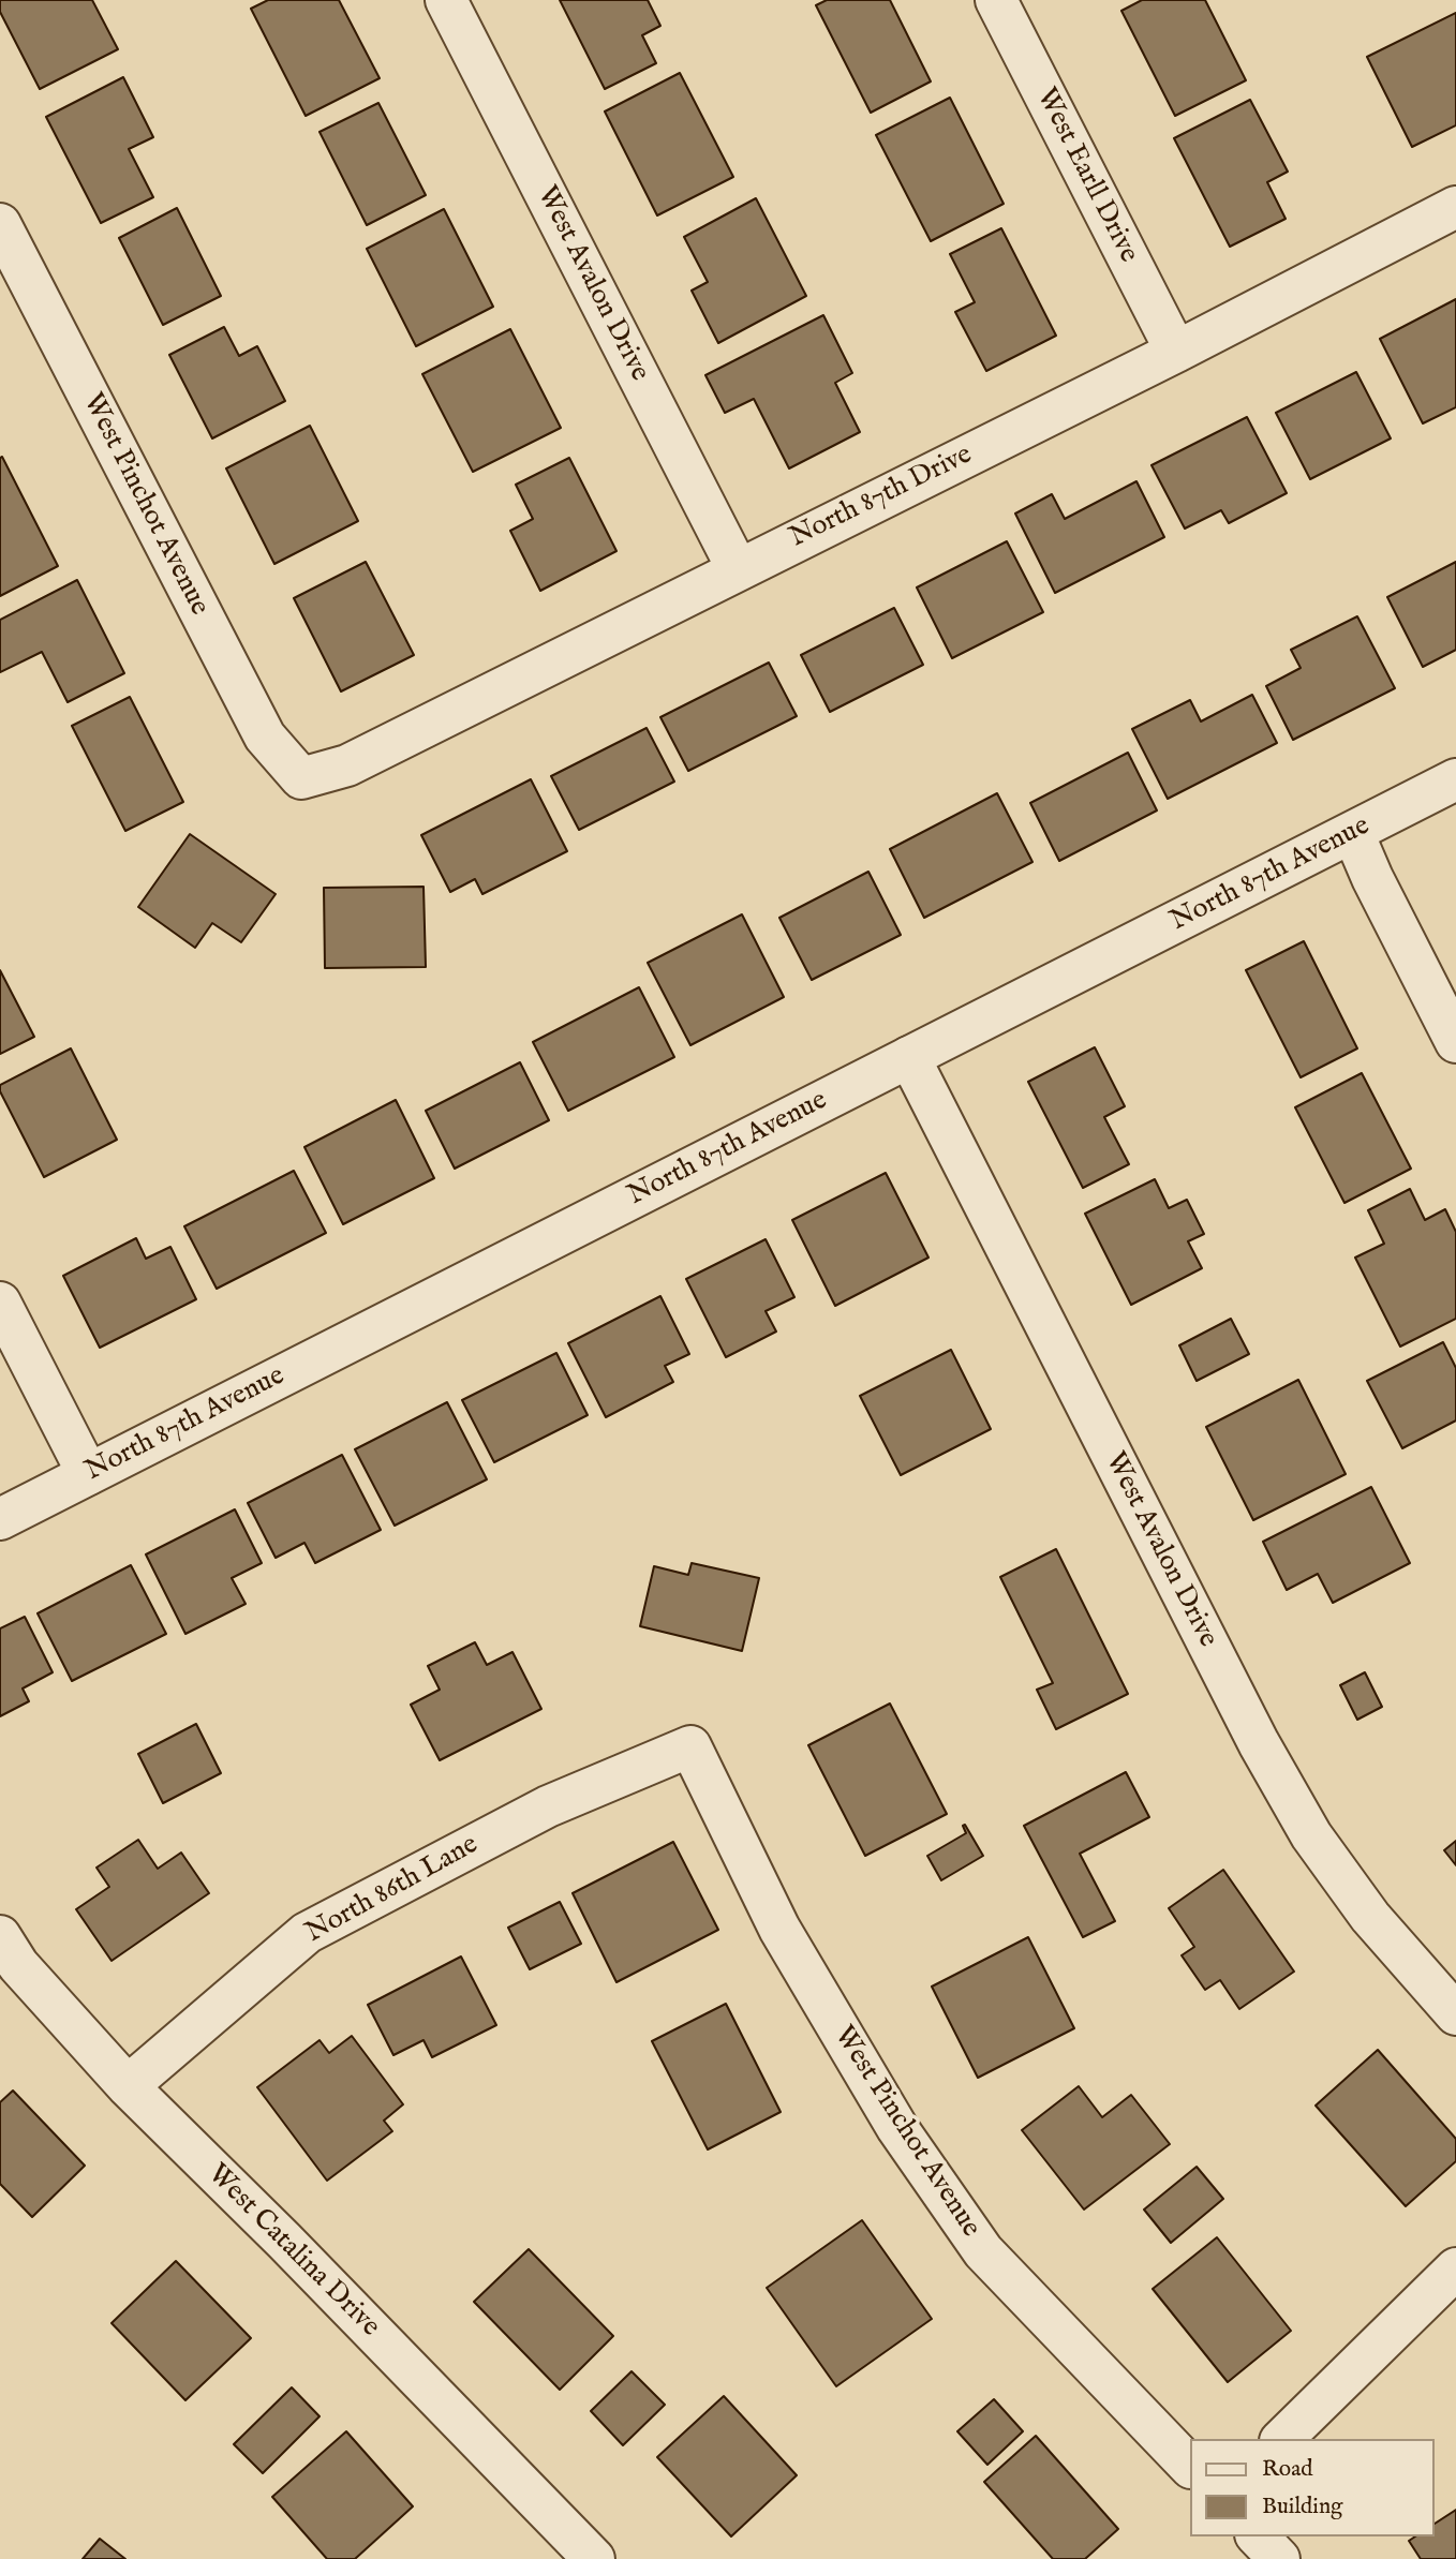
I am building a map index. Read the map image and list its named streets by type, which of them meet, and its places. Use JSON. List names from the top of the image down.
{
  "streets": {
    "street": [
      "West Earll Drive",
      "West Avalon Drive",
      "North 87th Drive",
      "West Pinchot Avenue",
      "North 87th Avenue",
      "North 86th Lane",
      "West Catalina Drive"
    ]
  },
  "crossings": [
    ["West Earll Drive", "North 87th Drive"],
    ["West Avalon Drive", "North 87th Drive"],
    ["West Avalon Drive", "North 87th Avenue"],
    ["North 87th Drive", "West Pinchot Avenue"],
    ["West Pinchot Avenue", "North 86th Lane"],
    ["North 86th Lane", "West Catalina Drive"]
  ],
  "legend": ["Road", "Building"]
}
